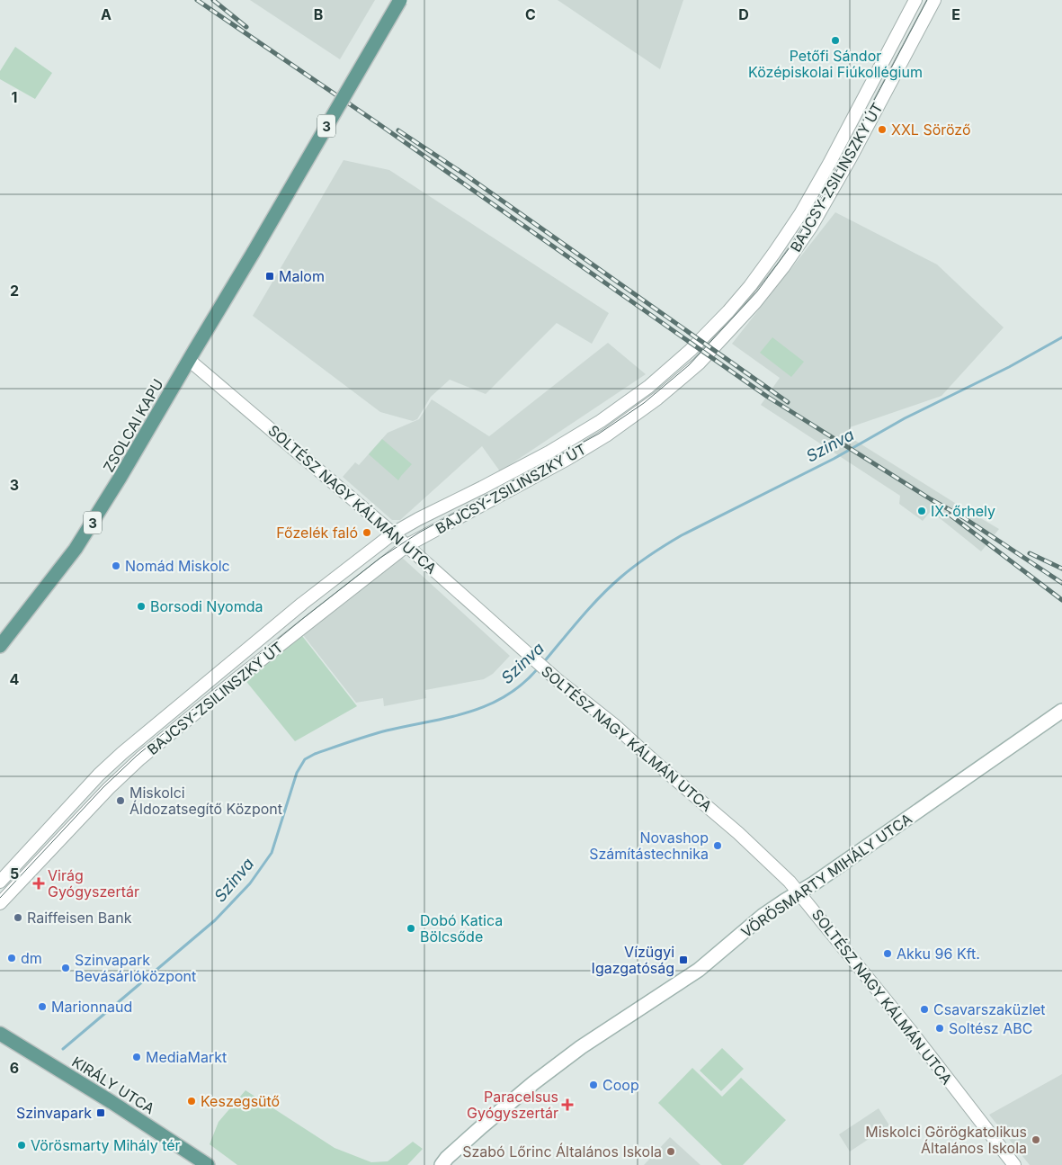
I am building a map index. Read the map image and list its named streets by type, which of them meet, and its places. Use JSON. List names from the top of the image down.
{
  "streets": {
    "main road": [
      "3",
      "ZSOLCAI KAPU",
      "VÖRÖSMARTY MIHÁLY UTCA",
      "KIRÁLY UTCA"
    ],
    "street": ["BAJCSY-ZSILINSZKY ÚT", "SOLTÉSZ NAGY KÁLMÁN UTCA"]
  },
  "crossings": [
    ["BAJCSY-ZSILINSZKY ÚT", "SOLTÉSZ NAGY KÁLMÁN UTCA"],
    ["ZSOLCAI KAPU", "SOLTÉSZ NAGY KÁLMÁN UTCA"],
    ["SOLTÉSZ NAGY KÁLMÁN UTCA", "VÖRÖSMARTY MIHÁLY UTCA"]
  ],
  "water": ["Szinva"],
  "places": {
    "other": [
      "Petőfi Sándor Középiskolai Fiúkollégium",
      "XXL Söröző",
      "IX. őrhely",
      "Főzelék faló",
      "Nomád Miskolc",
      "Borsodi Nyomda",
      "Miskolci Áldozatsegítő Központ",
      "Novashop Számítástechnika",
      "Raiffeisen Bank",
      "Dobó Katica Bölcsőde",
      "Akku 96 Kft.",
      "dm",
      "Szinvapark Bevásárlóközpont",
      "Marionnaud",
      "Csavarszaküzlet",
      "Soltész ABC",
      "MediaMarkt",
      "Coop",
      "Keszegsütő",
      "Miskolci Görögkatolikus Általános Iskola",
      "Vörösmarty Mihály tér",
      "Szabó Lőrinc Általános Iskola"
    ],
    "transit": ["Malom", "Vízügyi Igazgatóság", "Szinvapark"],
    "health": ["Virág Gyógyszertár", "Paracelsus Gyógyszertár"]
  },
  "grid": {
    "columns": [
      "A",
      "B",
      "C",
      "D",
      "E"
    ],
    "rows": [
      "1",
      "2",
      "3",
      "4",
      "5",
      "6"
    ]
  }
}
